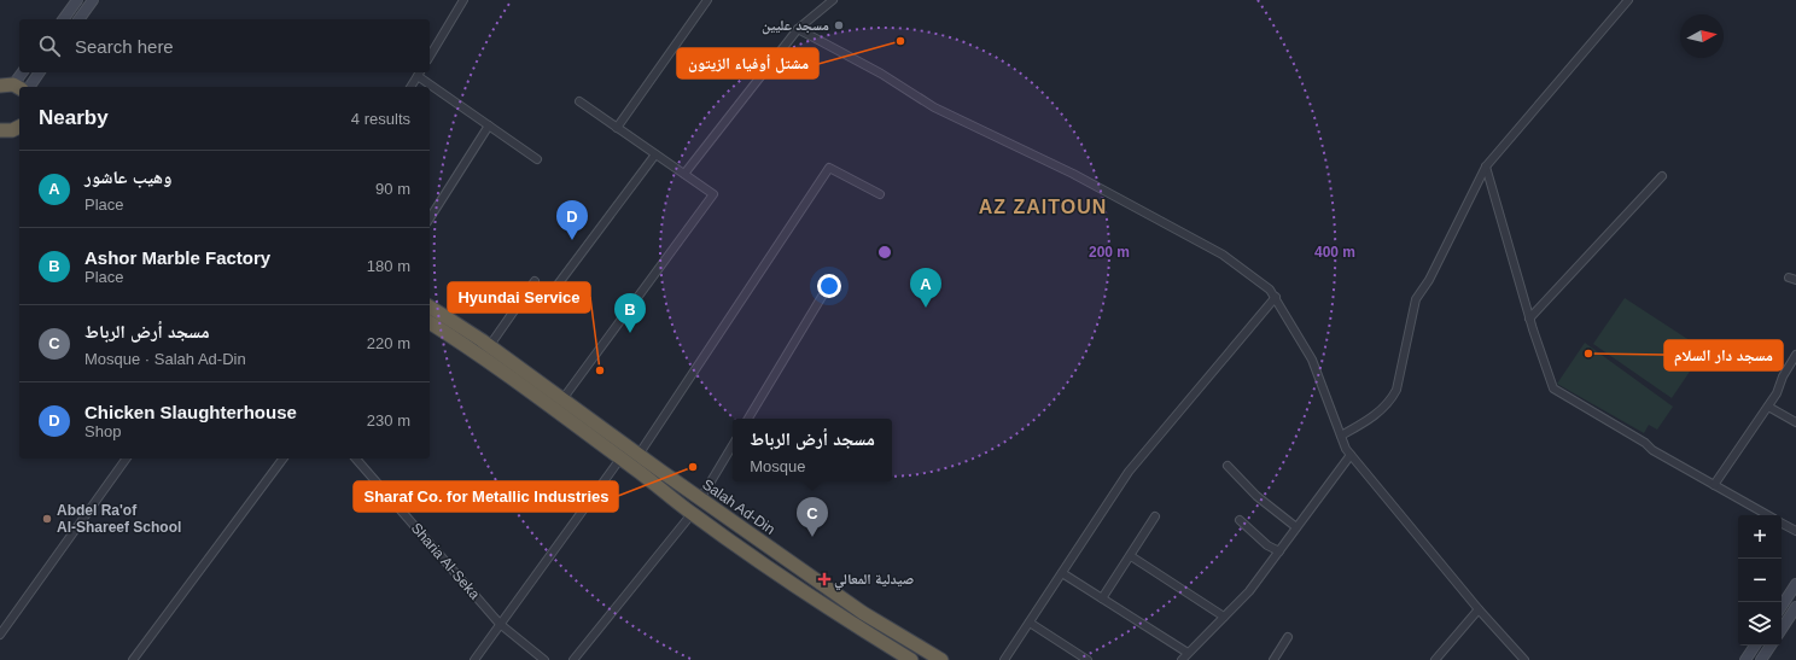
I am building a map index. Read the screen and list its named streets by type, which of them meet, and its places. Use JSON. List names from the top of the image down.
{
  "streets": {
    "highway": ["Salah Ad-Din"],
    "street": ["Sharia Al-Seka"]
  },
  "districts": ["AZ ZAITOUN"],
  "places": {
    "other": [
      "مسجد عليين",
      "مشتل أوفياء الزيتون",
      "مسجد دار السلام",
      "Hyundai Service",
      "Sharaf Co. for Metallic Industries",
      "Abdel Ra'of Al-Shareef School"
    ],
    "health": ["صيدلية المعالي"]
  },
  "north": "right",
  "page": {
    "search": "Search here",
    "heading": ["Nearby", "4 results"],
    "list": [
      {
        "mark": "A",
        "name": "وهيب عاشور",
        "note": "Place",
        "value": "90 m"
      },
      {
        "mark": "B",
        "name": "Ashor Marble Factory",
        "note": "Place",
        "value": "180 m"
      },
      {
        "mark": "C",
        "name": "مسجد أرض الرباط",
        "note": "Mosque · Salah Ad-Din",
        "value": "220 m"
      },
      {
        "mark": "D",
        "name": "Chicken Slaughterhouse",
        "note": "Shop",
        "value": "230 m"
      }
    ],
    "pins": [
      "D",
      "A",
      "B",
      "C"
    ],
    "popup": ["مسجد أرض الرباط", "Mosque"],
    "map_buttons": ["+", "−"]
  },
  "rings": ["200 m", "400 m"]
}
